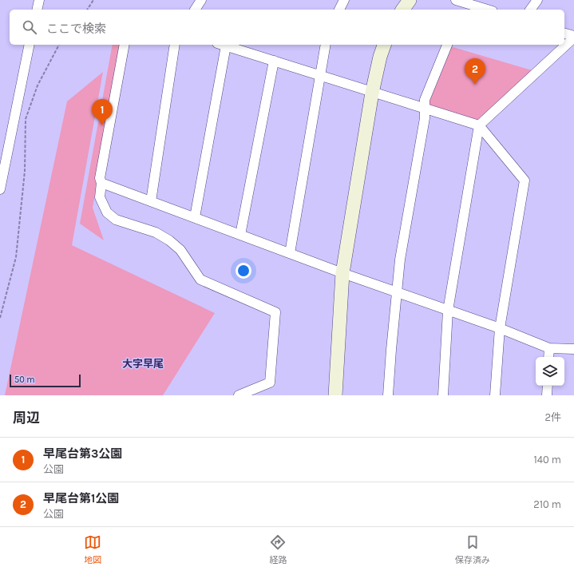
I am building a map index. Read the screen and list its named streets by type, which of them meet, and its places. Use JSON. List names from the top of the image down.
{
  "districts": ["大字早尾"],
  "scale_bar": "50 m",
  "page": {
    "search": "ここで検索",
    "pins": ["2", "1"],
    "scale": "50 m",
    "heading": ["周辺", "2件"],
    "list": [
      {
        "mark": "1",
        "name": "早尾台第3公園",
        "note": "公園",
        "value": "140 m"
      },
      {
        "mark": "2",
        "name": "早尾台第1公園",
        "note": "公園",
        "value": "210 m"
      }
    ],
    "nav": ["地図", "経路", "保存済み"]
  }
}
